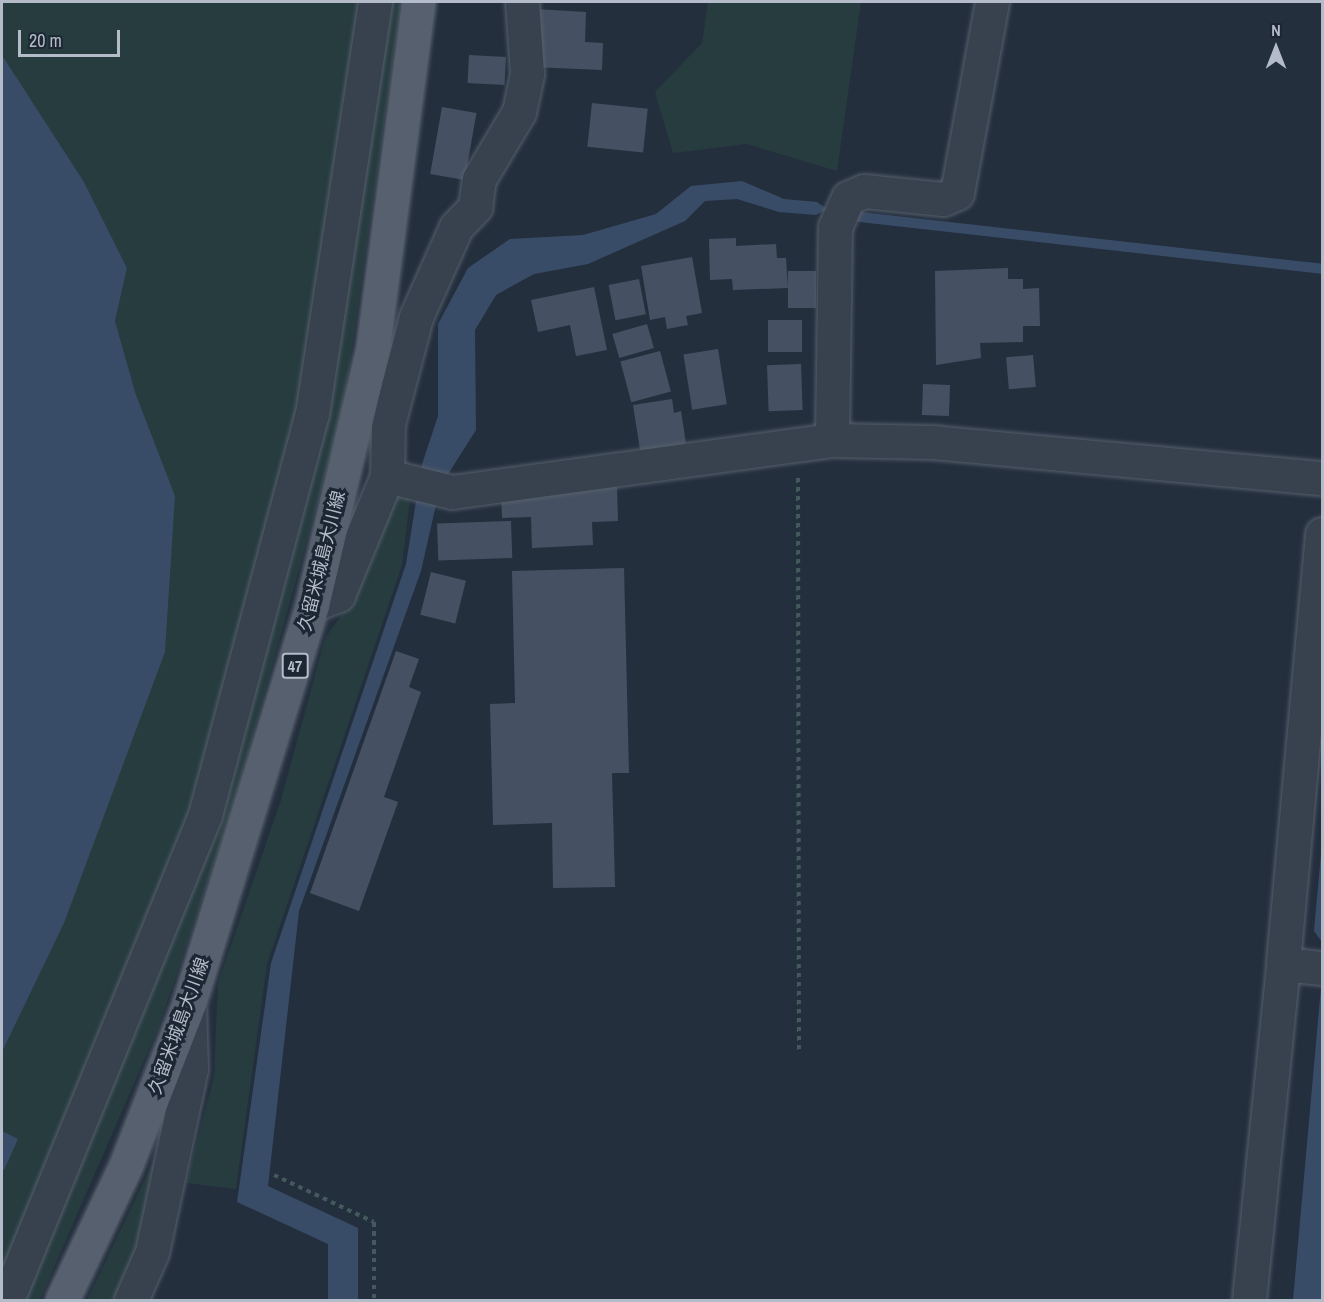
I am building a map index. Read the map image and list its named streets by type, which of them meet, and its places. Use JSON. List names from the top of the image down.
{
  "streets": {
    "main road": ["久留米城島大川線", "47"]
  },
  "scale_bar": "20 m",
  "north": "top"
}
